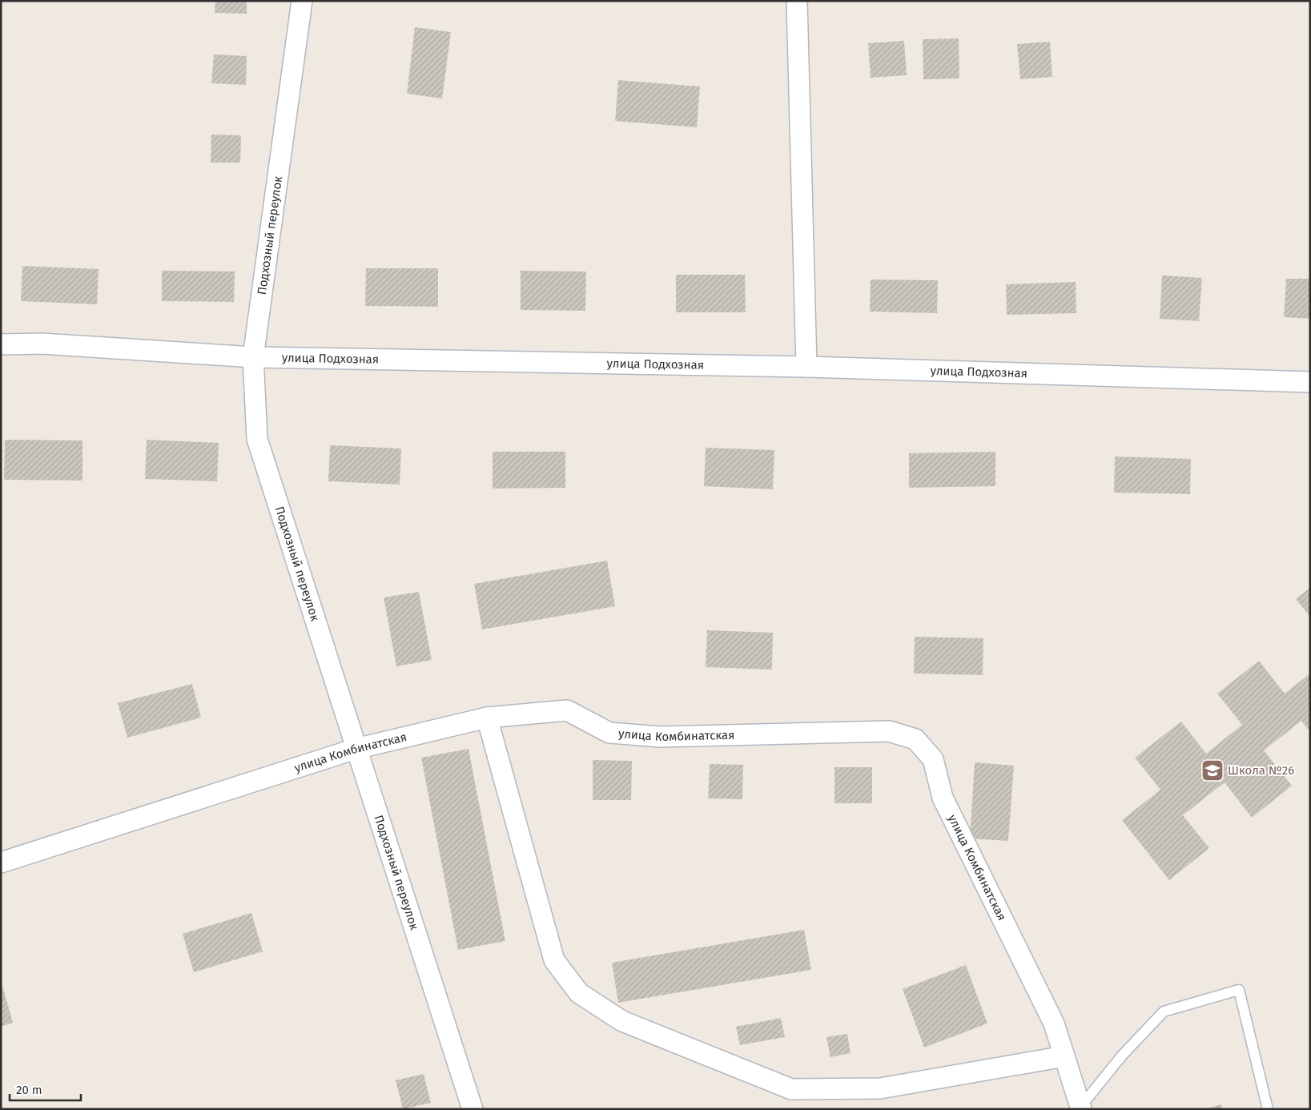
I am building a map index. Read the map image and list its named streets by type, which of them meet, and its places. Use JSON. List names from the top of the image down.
{
  "streets": {
    "street": ["Подхозный переулок", "улица Подхозная", "улица Комбинатская"]
  },
  "crossings": [
    ["Подхозный переулок", "улица Подхозная"],
    ["Подхозный переулок", "улица Комбинатская"]
  ],
  "places": {
    "school or university": ["Школа №26"]
  },
  "scale_bar": "20 m"
}
